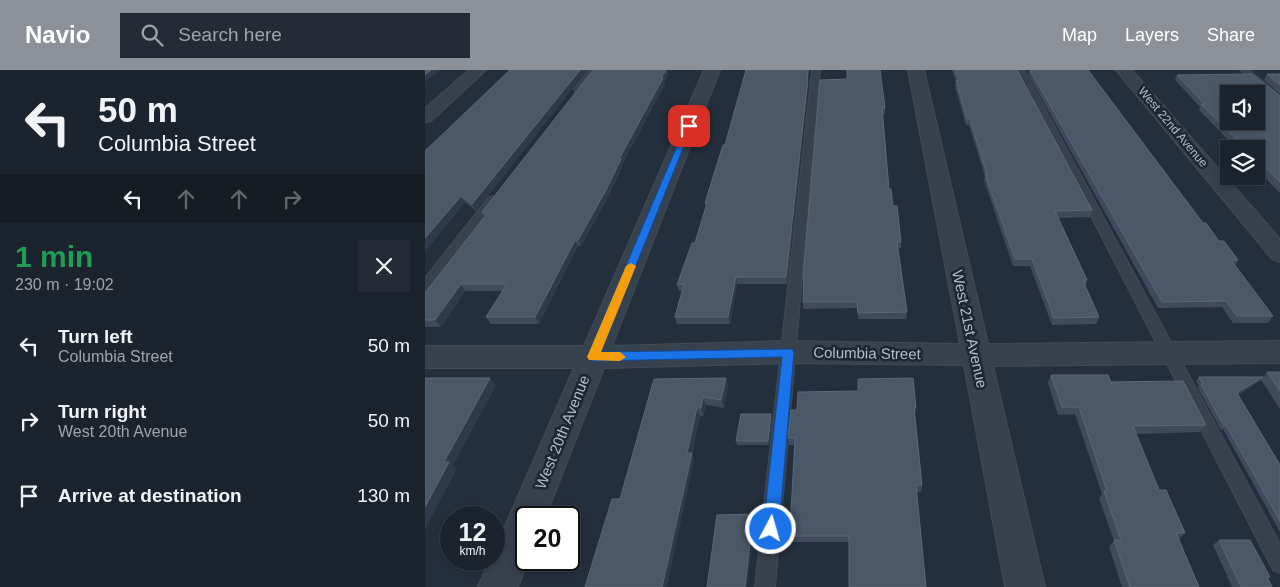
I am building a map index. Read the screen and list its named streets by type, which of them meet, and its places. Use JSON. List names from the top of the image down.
{
  "streets": {
    "street": [
      "West 22nd Avenue",
      "West 21st Avenue",
      "Columbia Street",
      "West 20th Avenue"
    ]
  },
  "crossings": [
    ["West 21st Avenue", "Columbia Street"],
    ["Columbia Street", "West 20th Avenue"]
  ],
  "page": {
    "header": "Navio",
    "search": "Search here",
    "nav": ["Map", "Layers", "Share"],
    "turn": ["50 m", "Columbia Street"],
    "heading": ["1 min", "230 m · 19:02"],
    "list": [
      {
        "name": "Turn left",
        "note": "Columbia Street",
        "value": "50 m"
      },
      {
        "name": "Turn right",
        "note": "West 20th Avenue",
        "value": "50 m"
      },
      {
        "name": "Arrive at destination",
        "value": "130 m"
      }
    ],
    "speed": "12 km/h",
    "limit": "20"
  }
}
